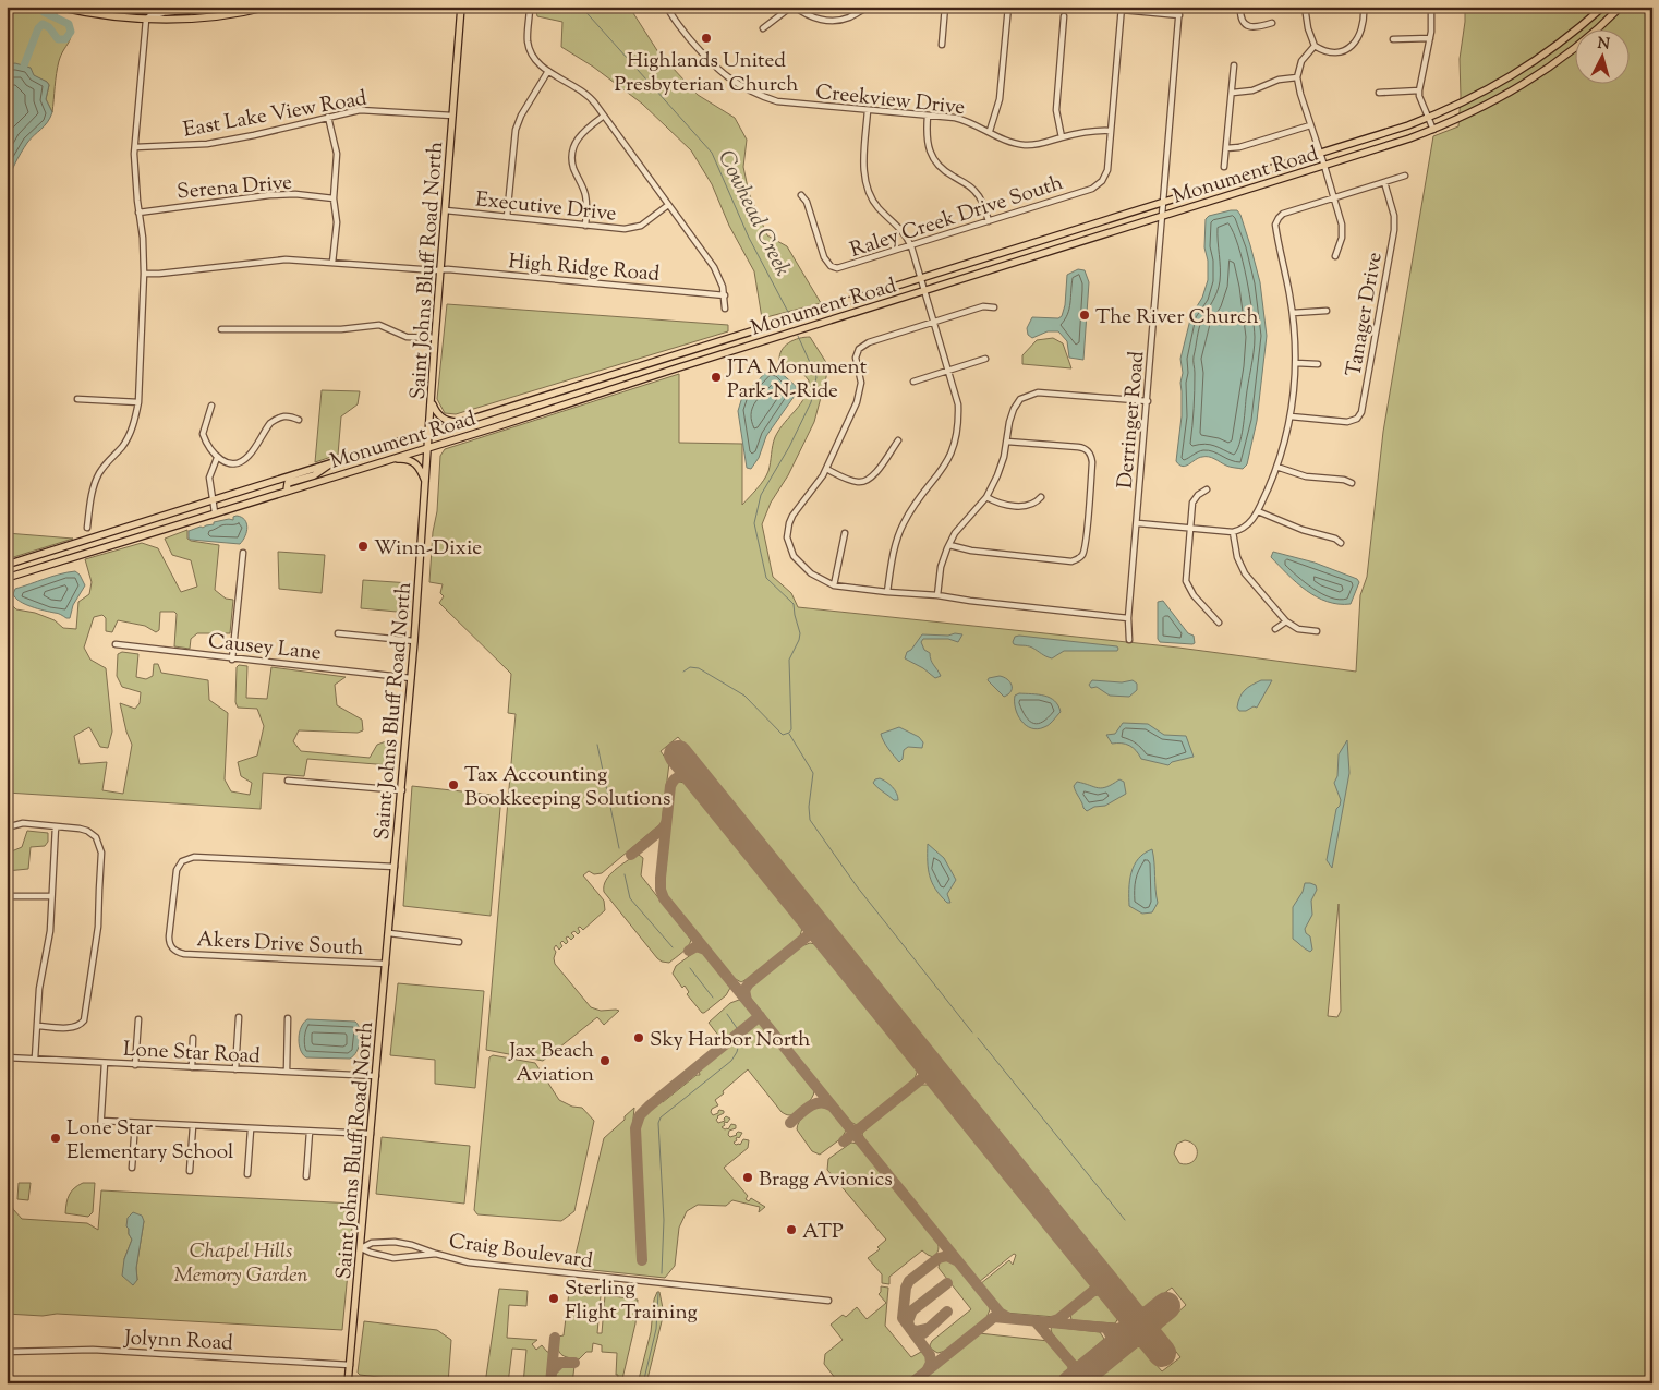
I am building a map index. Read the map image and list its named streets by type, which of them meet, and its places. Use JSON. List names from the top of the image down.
{
  "streets": {
    "main road": ["Monument Road", "Saint Johns Bluff Road North"],
    "street": [
      "Creekview Drive",
      "East Lake View Road",
      "Serena Drive",
      "Executive Drive",
      "Raley Creek Drive South",
      "High Ridge Road",
      "Tanager Drive",
      "Derringer Road",
      "Causey Lane",
      "Akers Drive South",
      "Lone Star Road",
      "Craig Boulevard",
      "Jolynn Road"
    ]
  },
  "crossings": [
    ["Creekview Drive", "Raley Creek Drive South"],
    ["East Lake View Road", "Saint Johns Bluff Road North"],
    ["Monument Road", "Saint Johns Bluff Road North"],
    ["Monument Road", "Derringer Road"],
    ["Executive Drive", "Saint Johns Bluff Road North"],
    ["High Ridge Road", "Saint Johns Bluff Road North"],
    ["Saint Johns Bluff Road North", "Causey Lane"],
    ["Saint Johns Bluff Road North", "Akers Drive South"],
    ["Saint Johns Bluff Road North", "Lone Star Road"],
    ["Saint Johns Bluff Road North", "Craig Boulevard"],
    ["Saint Johns Bluff Road North", "Jolynn Road"]
  ],
  "water": ["Cowhead Creek"],
  "parks": ["Chapel Hills Memory Garden"],
  "places": [
    "Highlands United Presbyterian Church",
    "The River Church",
    "JTA Monument Park-N-Ride",
    "Winn-Dixie",
    "Tax Accounting Bookkeeping Solutions",
    "Sky Harbor North",
    "Jax Beach Aviation",
    "Lone Star Elementary School",
    "Bragg Avionics",
    "ATP",
    "Sterling Flight Training"
  ],
  "north": "top"
}
